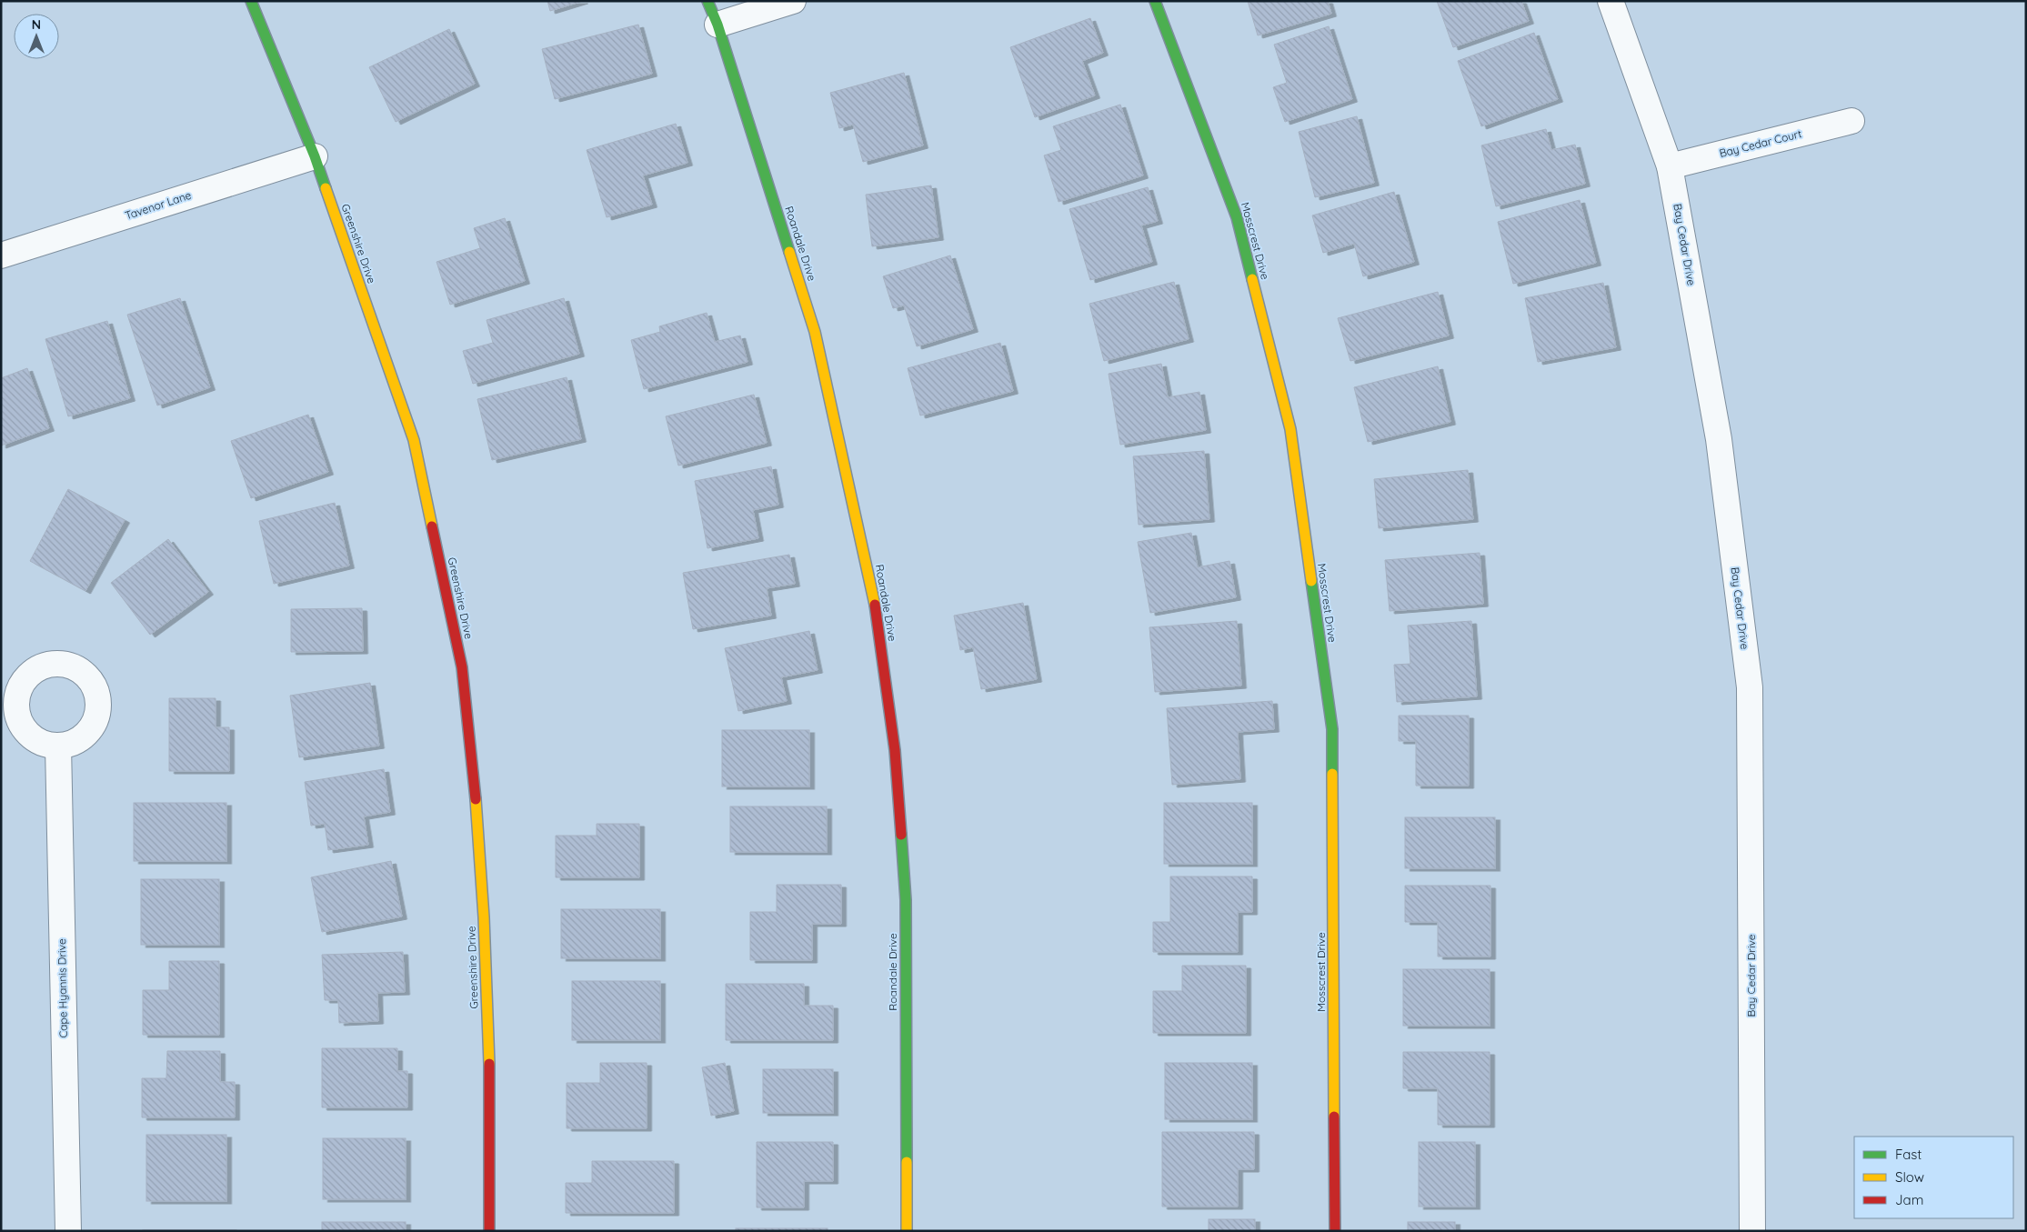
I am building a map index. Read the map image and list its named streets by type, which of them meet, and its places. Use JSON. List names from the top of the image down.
{
  "streets": {
    "street": [
      "Bay Cedar Court",
      "Tavenor Lane",
      "Mosscrest Drive",
      "Greenshire Drive",
      "Roandale Drive",
      "Bay Cedar Drive",
      "Cape Hyannis Drive"
    ]
  },
  "crossings": [
    ["Bay Cedar Court", "Bay Cedar Drive"],
    ["Tavenor Lane", "Greenshire Drive"]
  ],
  "legend": ["Fast", "Slow", "Jam"],
  "north": "top"
}
